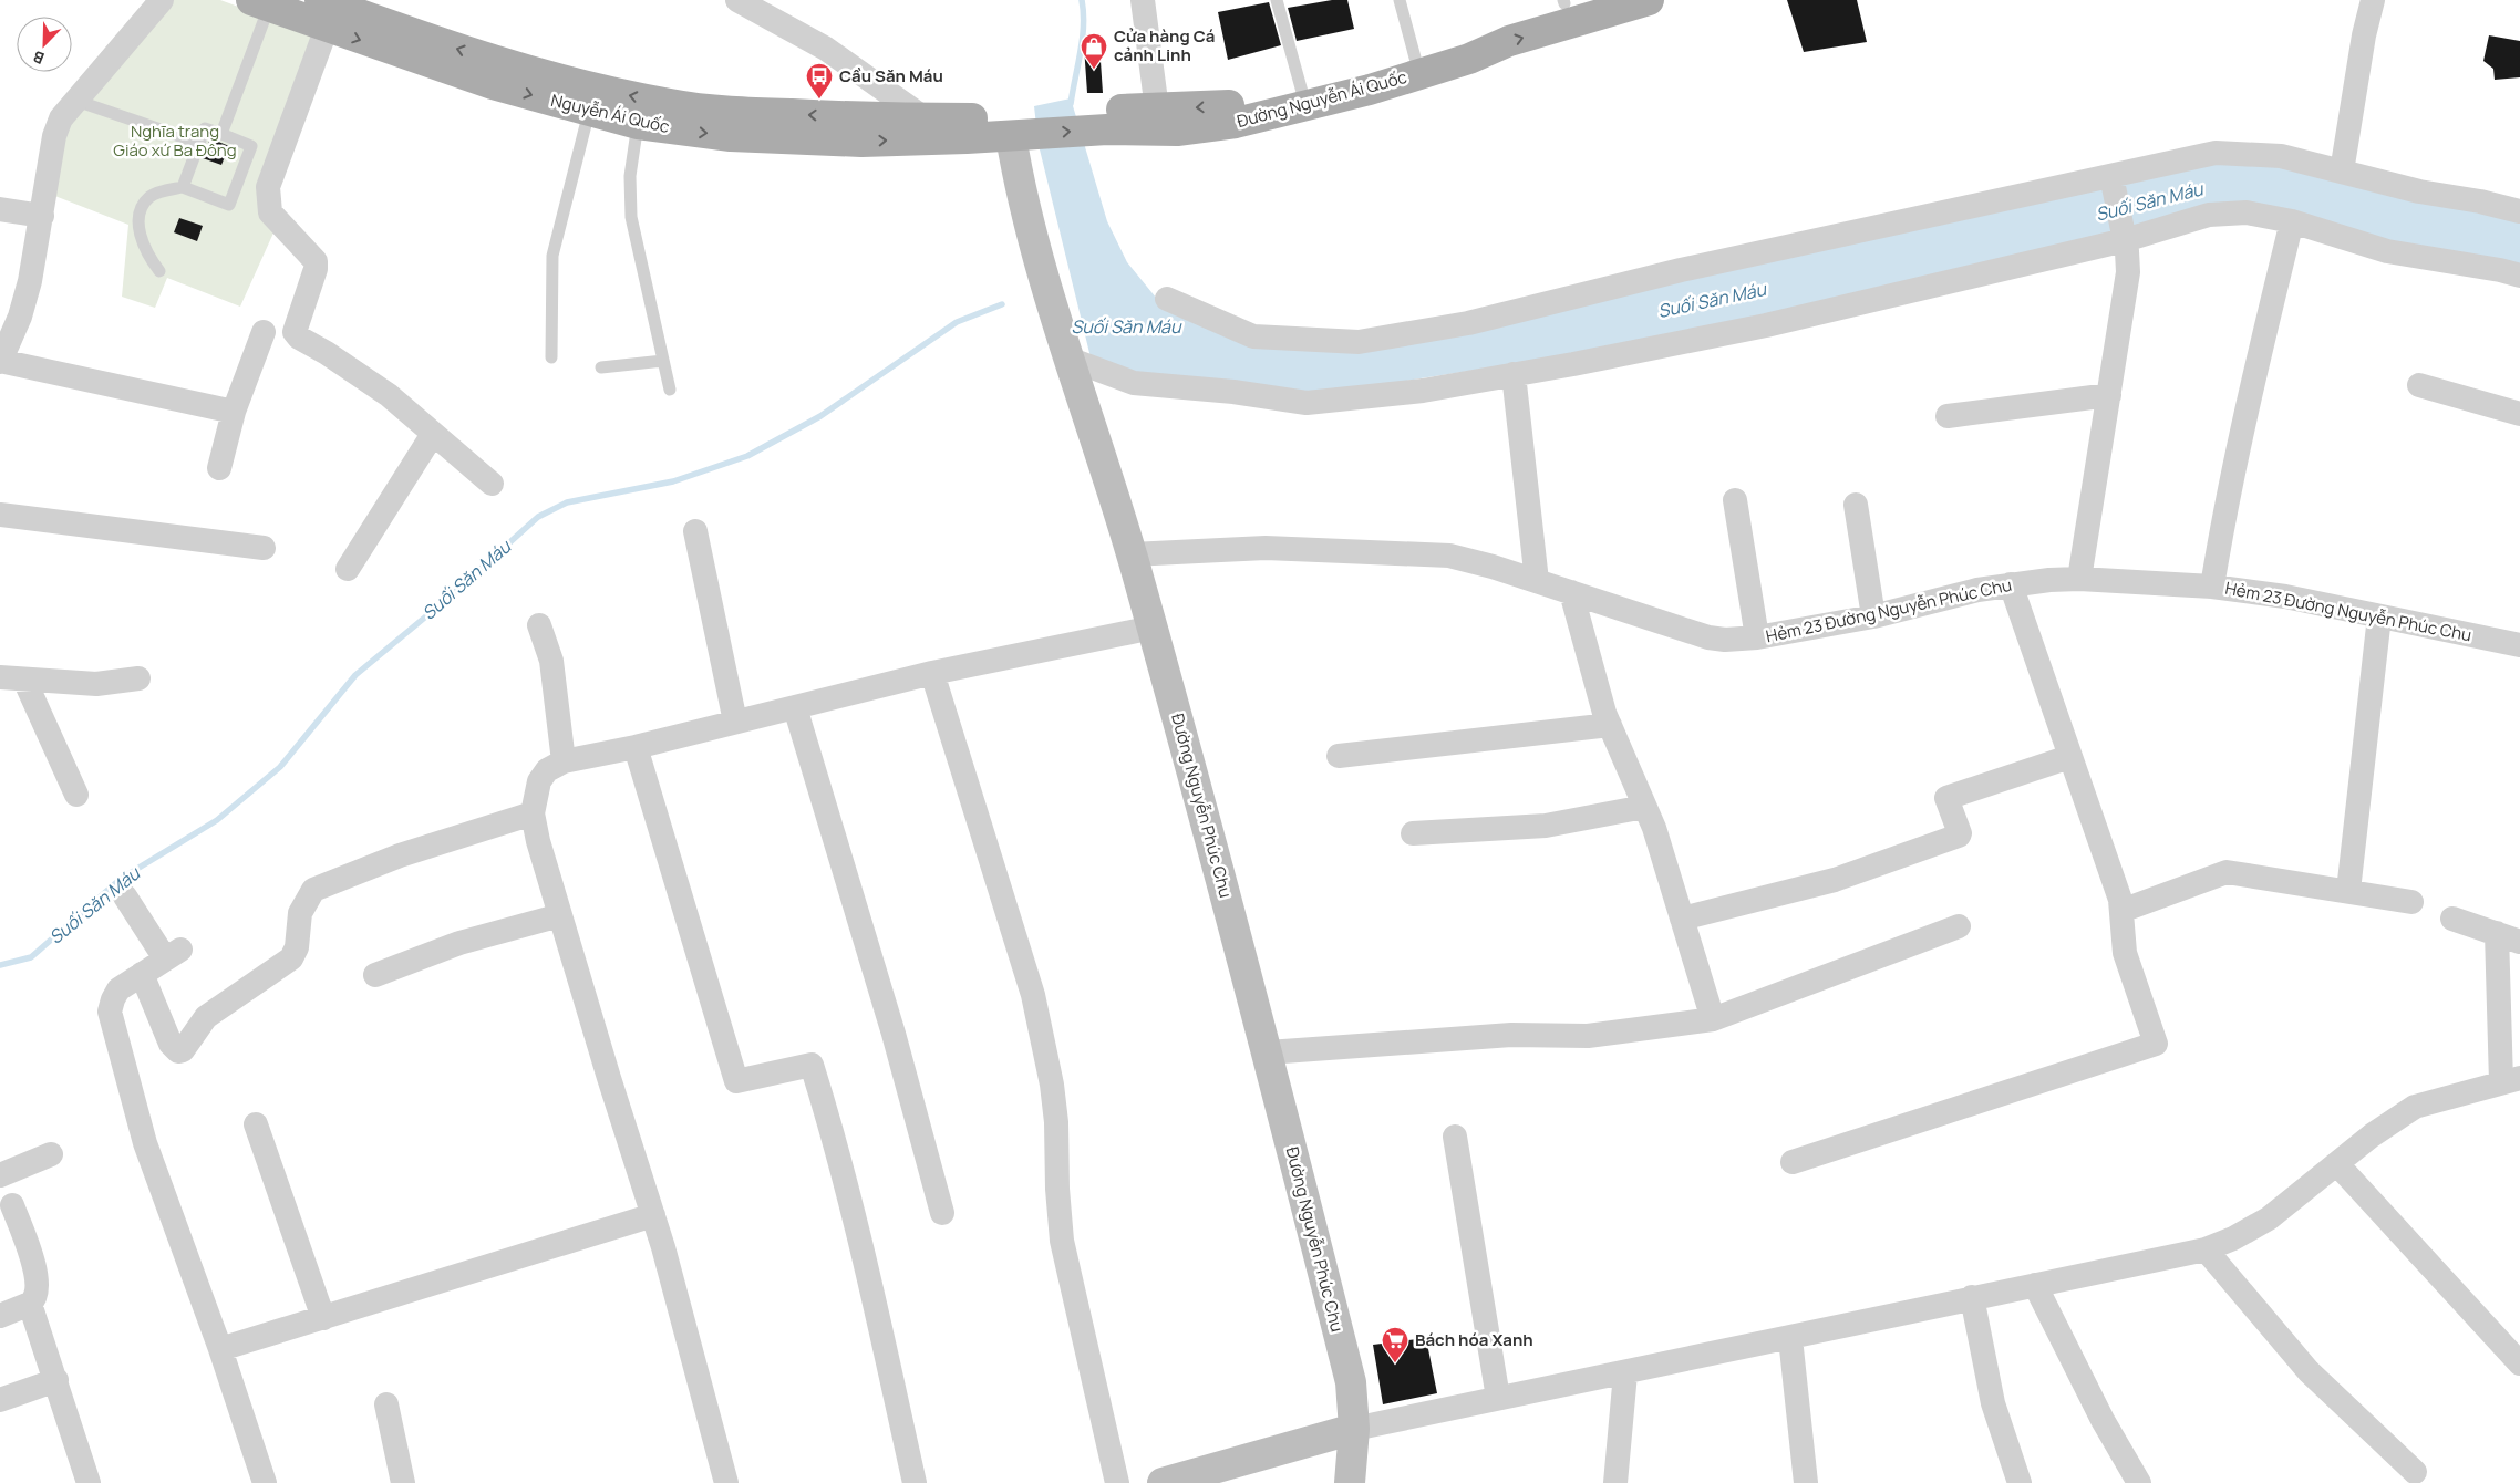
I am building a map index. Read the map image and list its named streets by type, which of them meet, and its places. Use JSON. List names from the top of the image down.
{
  "streets": {
    "main road": ["Đường Nguyễn Ái Quốc", "Nguyễn Ái Quốc"],
    "street": ["Hẻm 23 Đường Nguyễn Phúc Chu", "Đường Nguyễn Phúc Chu"]
  },
  "crossings": [
    ["Đường Nguyễn Ái Quốc", "Nguyễn Ái Quốc"],
    ["Đường Nguyễn Ái Quốc", "Đường Nguyễn Phúc Chu"],
    ["Nguyễn Ái Quốc", "Đường Nguyễn Phúc Chu"],
    ["Hẻm 23 Đường Nguyễn Phúc Chu", "Đường Nguyễn Phúc Chu"]
  ],
  "water": ["Suối Săn Máu"],
  "parks": ["Nghĩa trang Giáo xứ Ba Đông"],
  "places": {
    "shop": ["Cửa hàng Cá cảnh Linh"],
    "bus stop": ["Cầu Săn Máu"],
    "supermarket": ["Bách hóa Xanh"]
  },
  "north": "bottom left"
}
